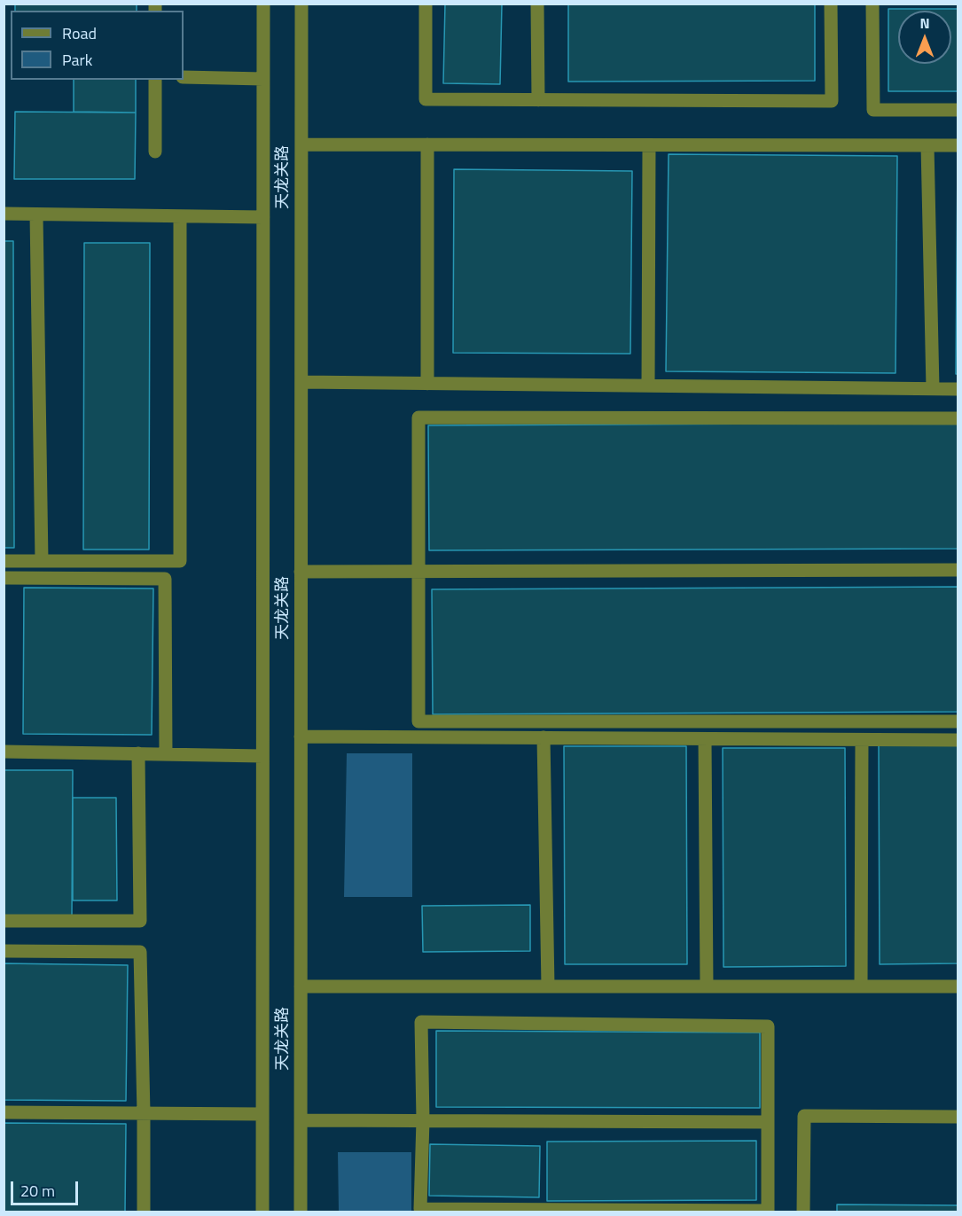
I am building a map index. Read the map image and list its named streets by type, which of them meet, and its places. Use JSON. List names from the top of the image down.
{
  "streets": {
    "street": ["天龙关路"]
  },
  "legend": ["Road", "Park"],
  "scale_bar": "20 m",
  "north": "top"
}
